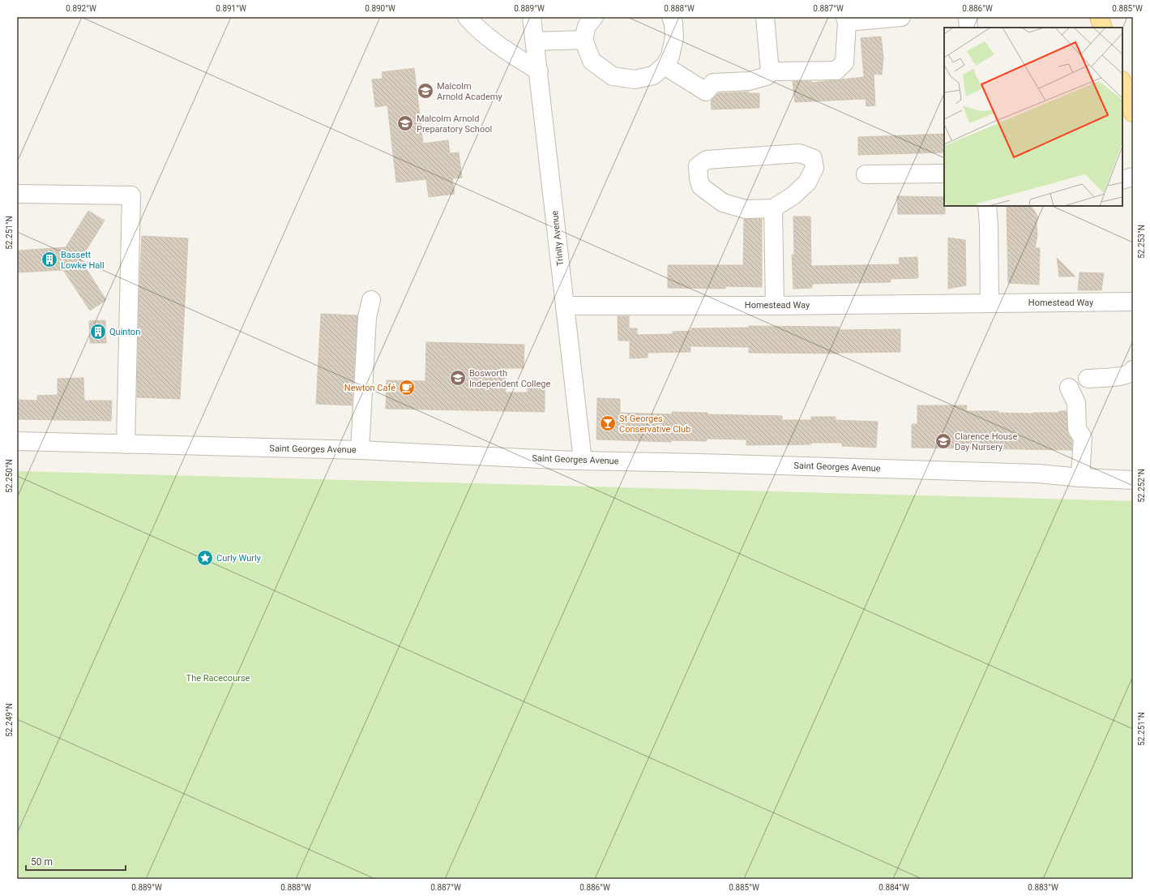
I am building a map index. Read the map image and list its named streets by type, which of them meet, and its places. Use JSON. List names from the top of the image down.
{
  "streets": {
    "street": ["Trinity Avenue", "Homestead Way", "Saint Georges Avenue"]
  },
  "crossings": [
    ["Trinity Avenue", "Homestead Way"],
    ["Trinity Avenue", "Saint Georges Avenue"]
  ],
  "parks": ["The Racecourse"],
  "places": {
    "school or university": [
      "Malcolm Arnold Academy",
      "Malcolm Arnold Preparatory School",
      "Bosworth Independent College",
      "Clarence House Day Nursery"
    ],
    "building": ["Bassett Lowke Hall", "Quinton"],
    "cafe": ["Newton Café"],
    "bar": ["St Georges Conservative Club"],
    "place": ["Curly Wurly"]
  },
  "scale_bar": "50 m",
  "coordinates": [
    "0.892°W",
    "0.891°W",
    "0.890°W",
    "0.889°W",
    "0.888°W",
    "0.887°W",
    "0.886°W",
    "0.885°W",
    "52.251°N",
    "52.253°N",
    "52.250°N",
    "52.252°N",
    "52.249°N",
    "0.884°W",
    "0.883°W"
  ]
}
